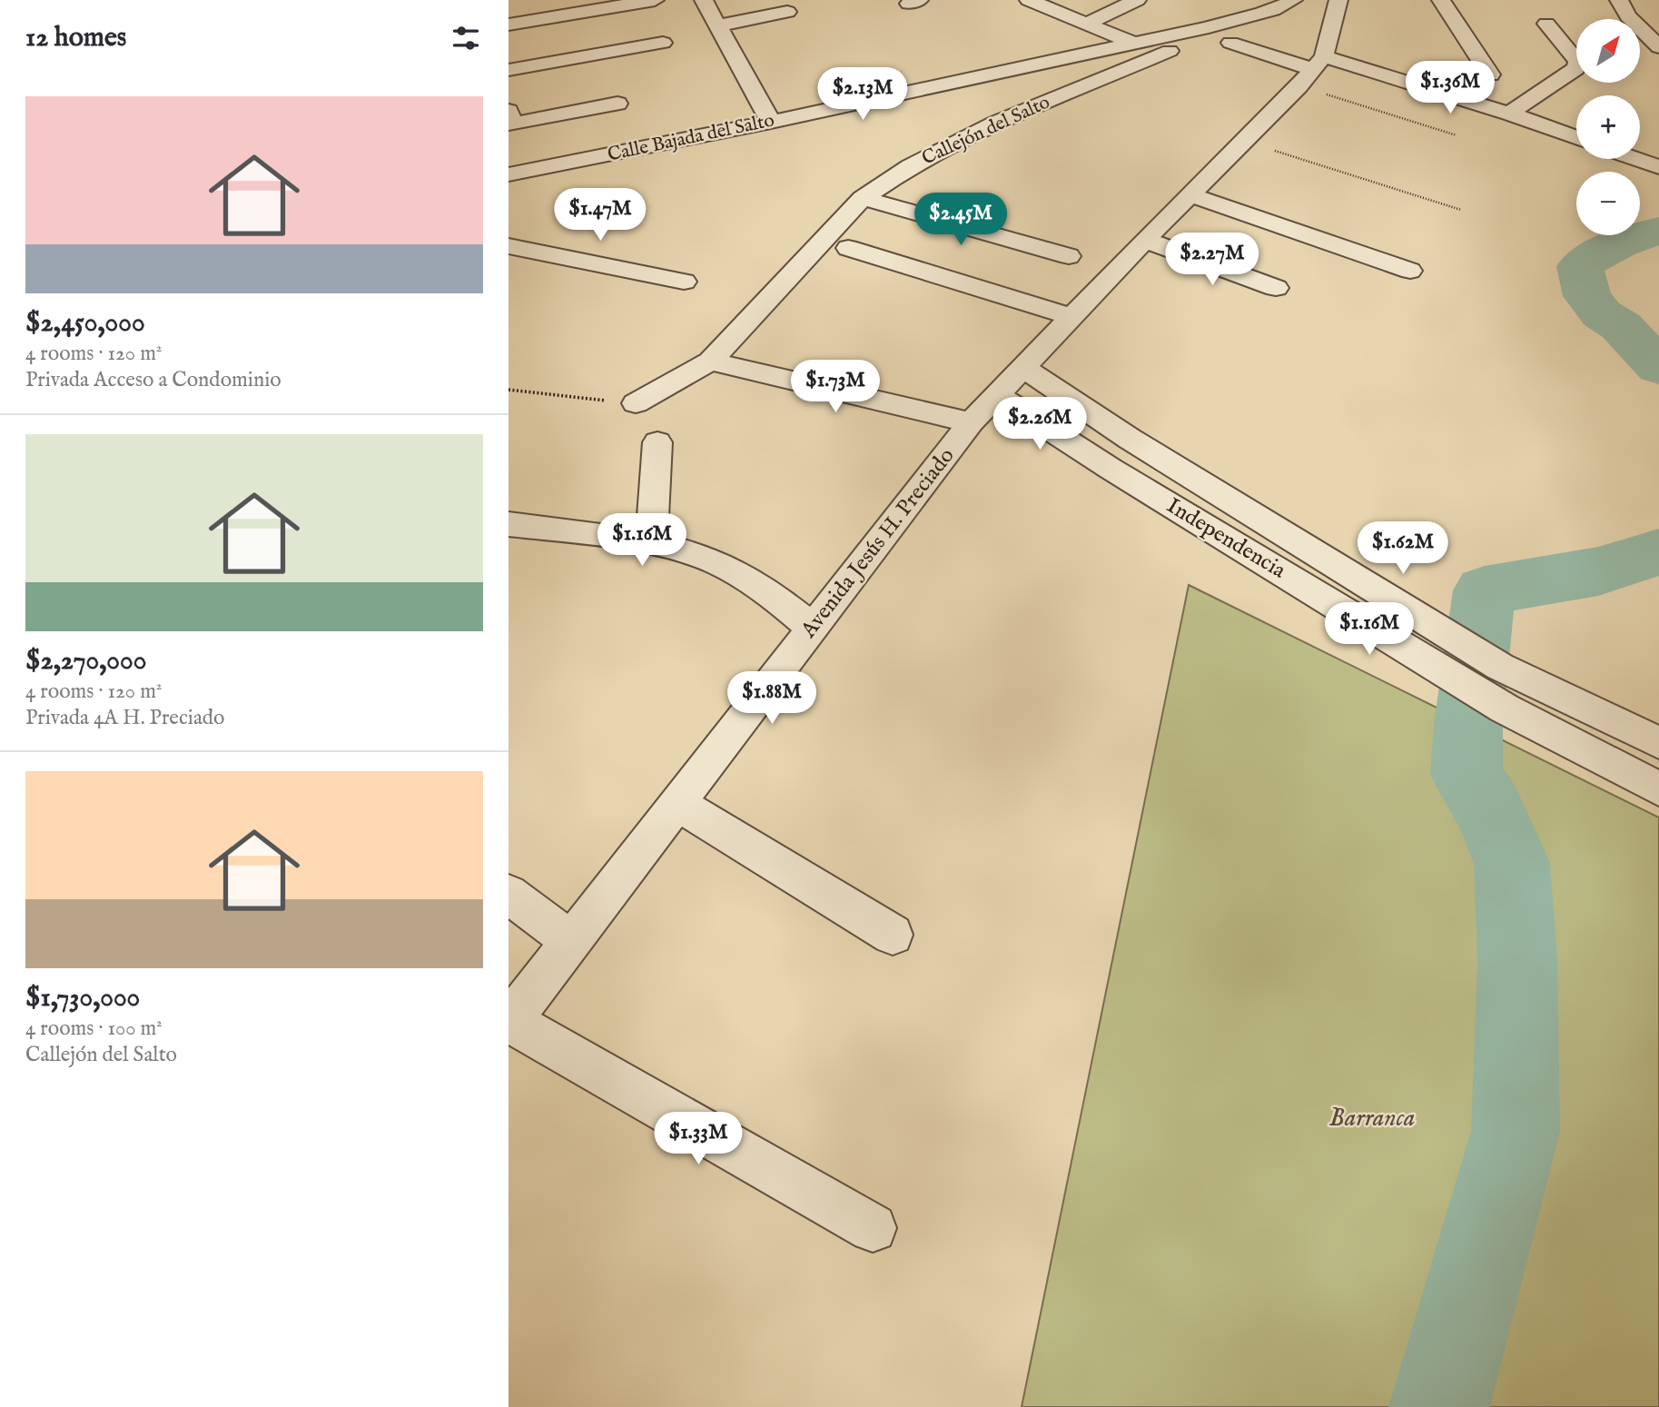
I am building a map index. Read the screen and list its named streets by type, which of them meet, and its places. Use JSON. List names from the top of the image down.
{
  "streets": {
    "street": [
      "Callejón del Salto",
      "Calle Bajada del Salto",
      "Independencia",
      "Avenida Jesús H. Preciado"
    ]
  },
  "crossings": [
    ["Callejón del Salto", "Calle Bajada del Salto"],
    ["Independencia", "Avenida Jesús H. Preciado"]
  ],
  "parks": ["Barranca"],
  "north": "top right",
  "page": {
    "heading": "12 homes",
    "map_buttons": ["+", "−"],
    "price": [
      "$1.36M",
      "$2.13M",
      "$1.47M",
      "$2.45M",
      "$2.27M",
      "$1.73M",
      "$2.26M",
      "$1.16M",
      "$1.62M",
      "$1.16M",
      "$1.88M",
      "$1.33M"
    ],
    "list": [
      {
        "name": "$2,450,000",
        "note": "4 rooms · 120 m² · Privada Acceso a Condominio"
      },
      {
        "name": "$2,270,000",
        "note": "4 rooms · 120 m² · Privada 4A H. Preciado"
      },
      {
        "name": "$1,730,000",
        "note": "4 rooms · 100 m² · Callejón del Salto"
      }
    ]
  }
}
